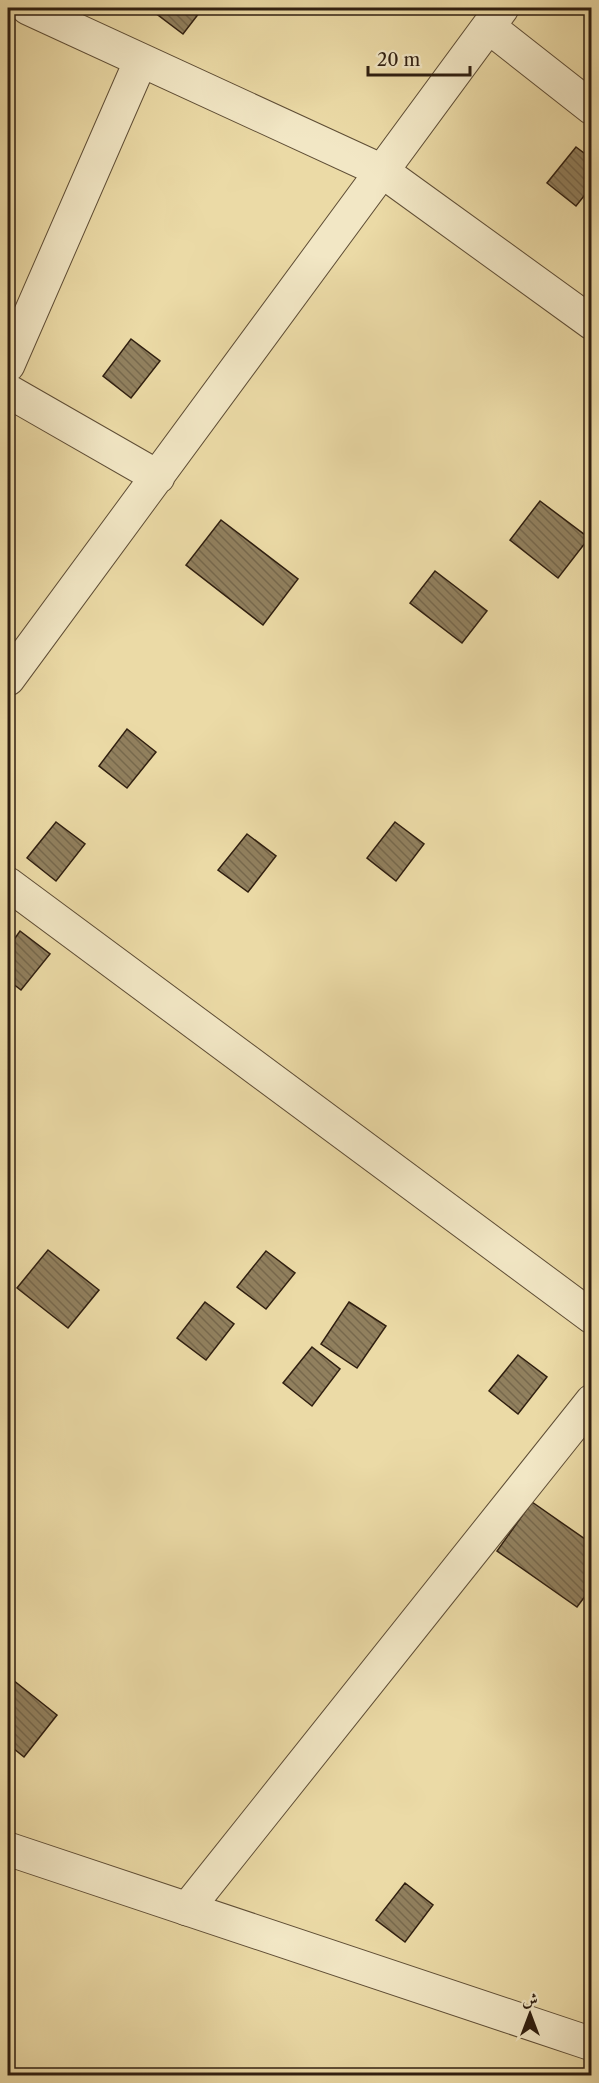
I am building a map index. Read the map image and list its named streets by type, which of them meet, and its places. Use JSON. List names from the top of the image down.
{
  "scale_bar": "20 m",
  "north": "top"
}
